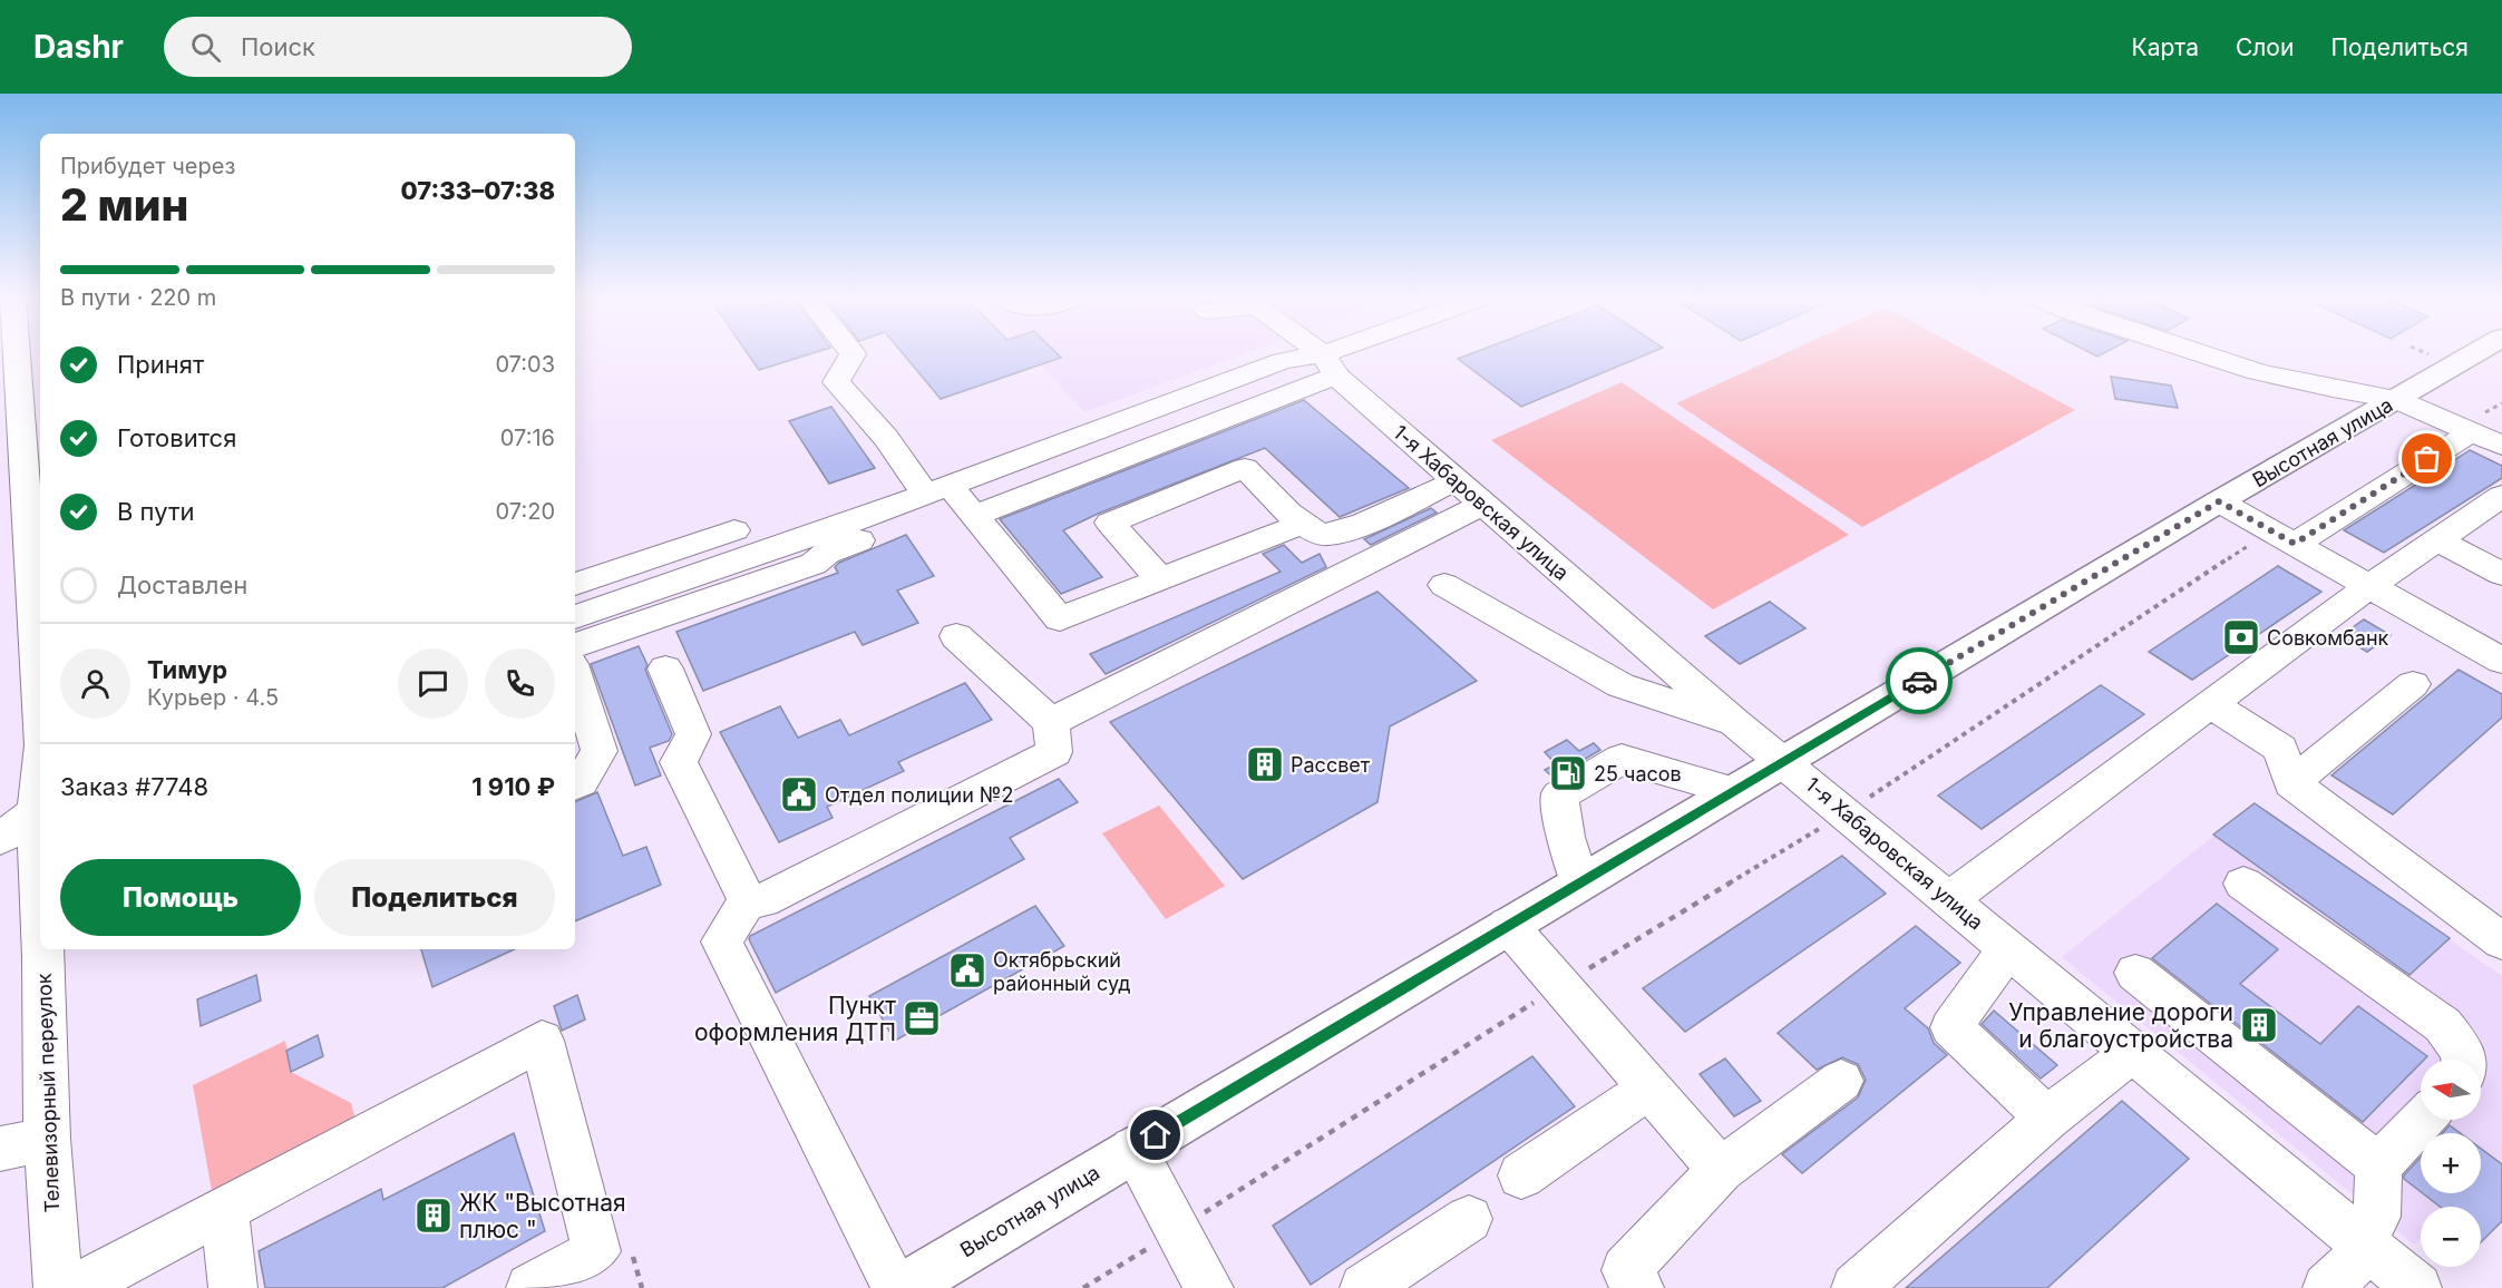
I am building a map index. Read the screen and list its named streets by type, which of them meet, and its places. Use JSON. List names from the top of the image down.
{
  "streets": {
    "main road": ["Высотная улица"],
    "street": ["1-я Хабаровская улица", "Телевизорный переулок"]
  },
  "crossings": [
    ["Высотная улица", "1-я Хабаровская улица"]
  ],
  "places": {
    "bank": ["Совкомбанк"],
    "building": ["Рассвет", "Управление дороги и благоустройства", "ЖК \"Высотная плюс \""],
    "fuel station": ["25 часов"],
    "public building": ["Отдел полиции №2", "Октябрьский районный суд"],
    "office": ["Пункт оформления ДТП"]
  },
  "north": "left",
  "page": {
    "header": "Dashr",
    "search": "Поиск",
    "nav": ["Карта", "Слои", "Поделиться"],
    "heading": ["2 мин", "Прибудет через", "07:33–07:38"],
    "panel": [
      "Тимур",
      "Курьер · 4.5",
      "Заказ #7748",
      "1 910 ₽"
    ],
    "bar": "В пути · 220 m",
    "list": [
      ["Принят", "07:03"],
      ["Готовится", "07:16"],
      ["В пути", "07:20"],
      "Доставлен"
    ],
    "buttons": ["Помощь", "Поделиться"],
    "map_buttons": ["+", "−"]
  }
}
